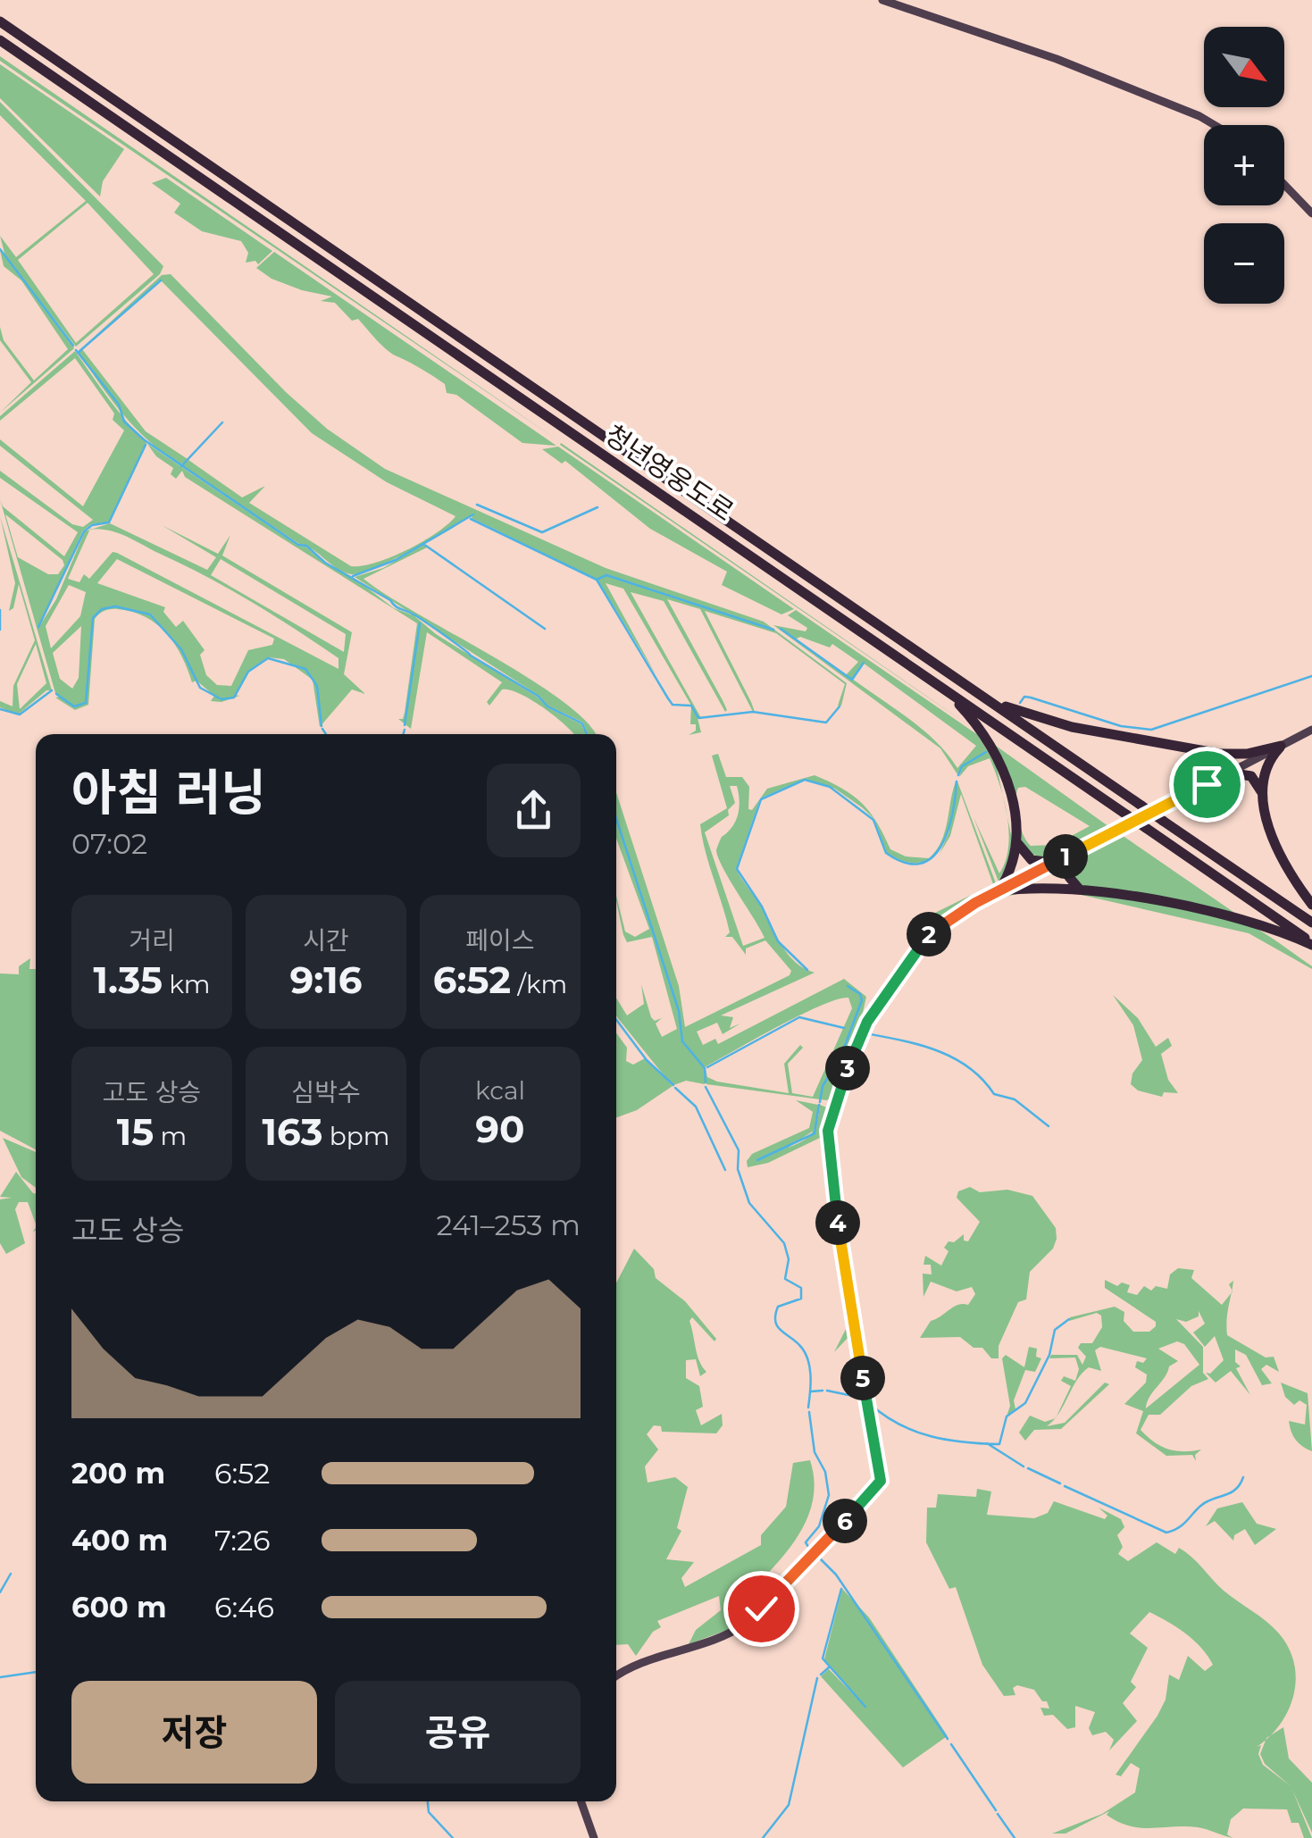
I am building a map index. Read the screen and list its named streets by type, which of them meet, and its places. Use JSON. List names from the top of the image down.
{
  "streets": {
    "highway": ["청년영웅도로"]
  },
  "north": "bottom right",
  "page": {
    "map_buttons": ["+", "−"],
    "heading": ["아침 러닝", "07:02"],
    "pins": [
      "1",
      "2",
      "3",
      "4",
      "5",
      "6"
    ],
    "stats": [
      ["거리", "1.35 km"],
      ["시간", "9:16"],
      ["페이스", "6:52 /km"],
      ["고도 상승", "15 m"],
      ["심박수", "163 bpm"],
      ["kcal", "90"]
    ],
    "chart": ["고도 상승", "241–253 m"],
    "list": [
      {
        "name": "200 m",
        "note": "6:52"
      },
      {
        "name": "400 m",
        "note": "7:26"
      },
      {
        "name": "600 m",
        "note": "6:46"
      }
    ],
    "buttons": ["저장", "공유"]
  }
}
